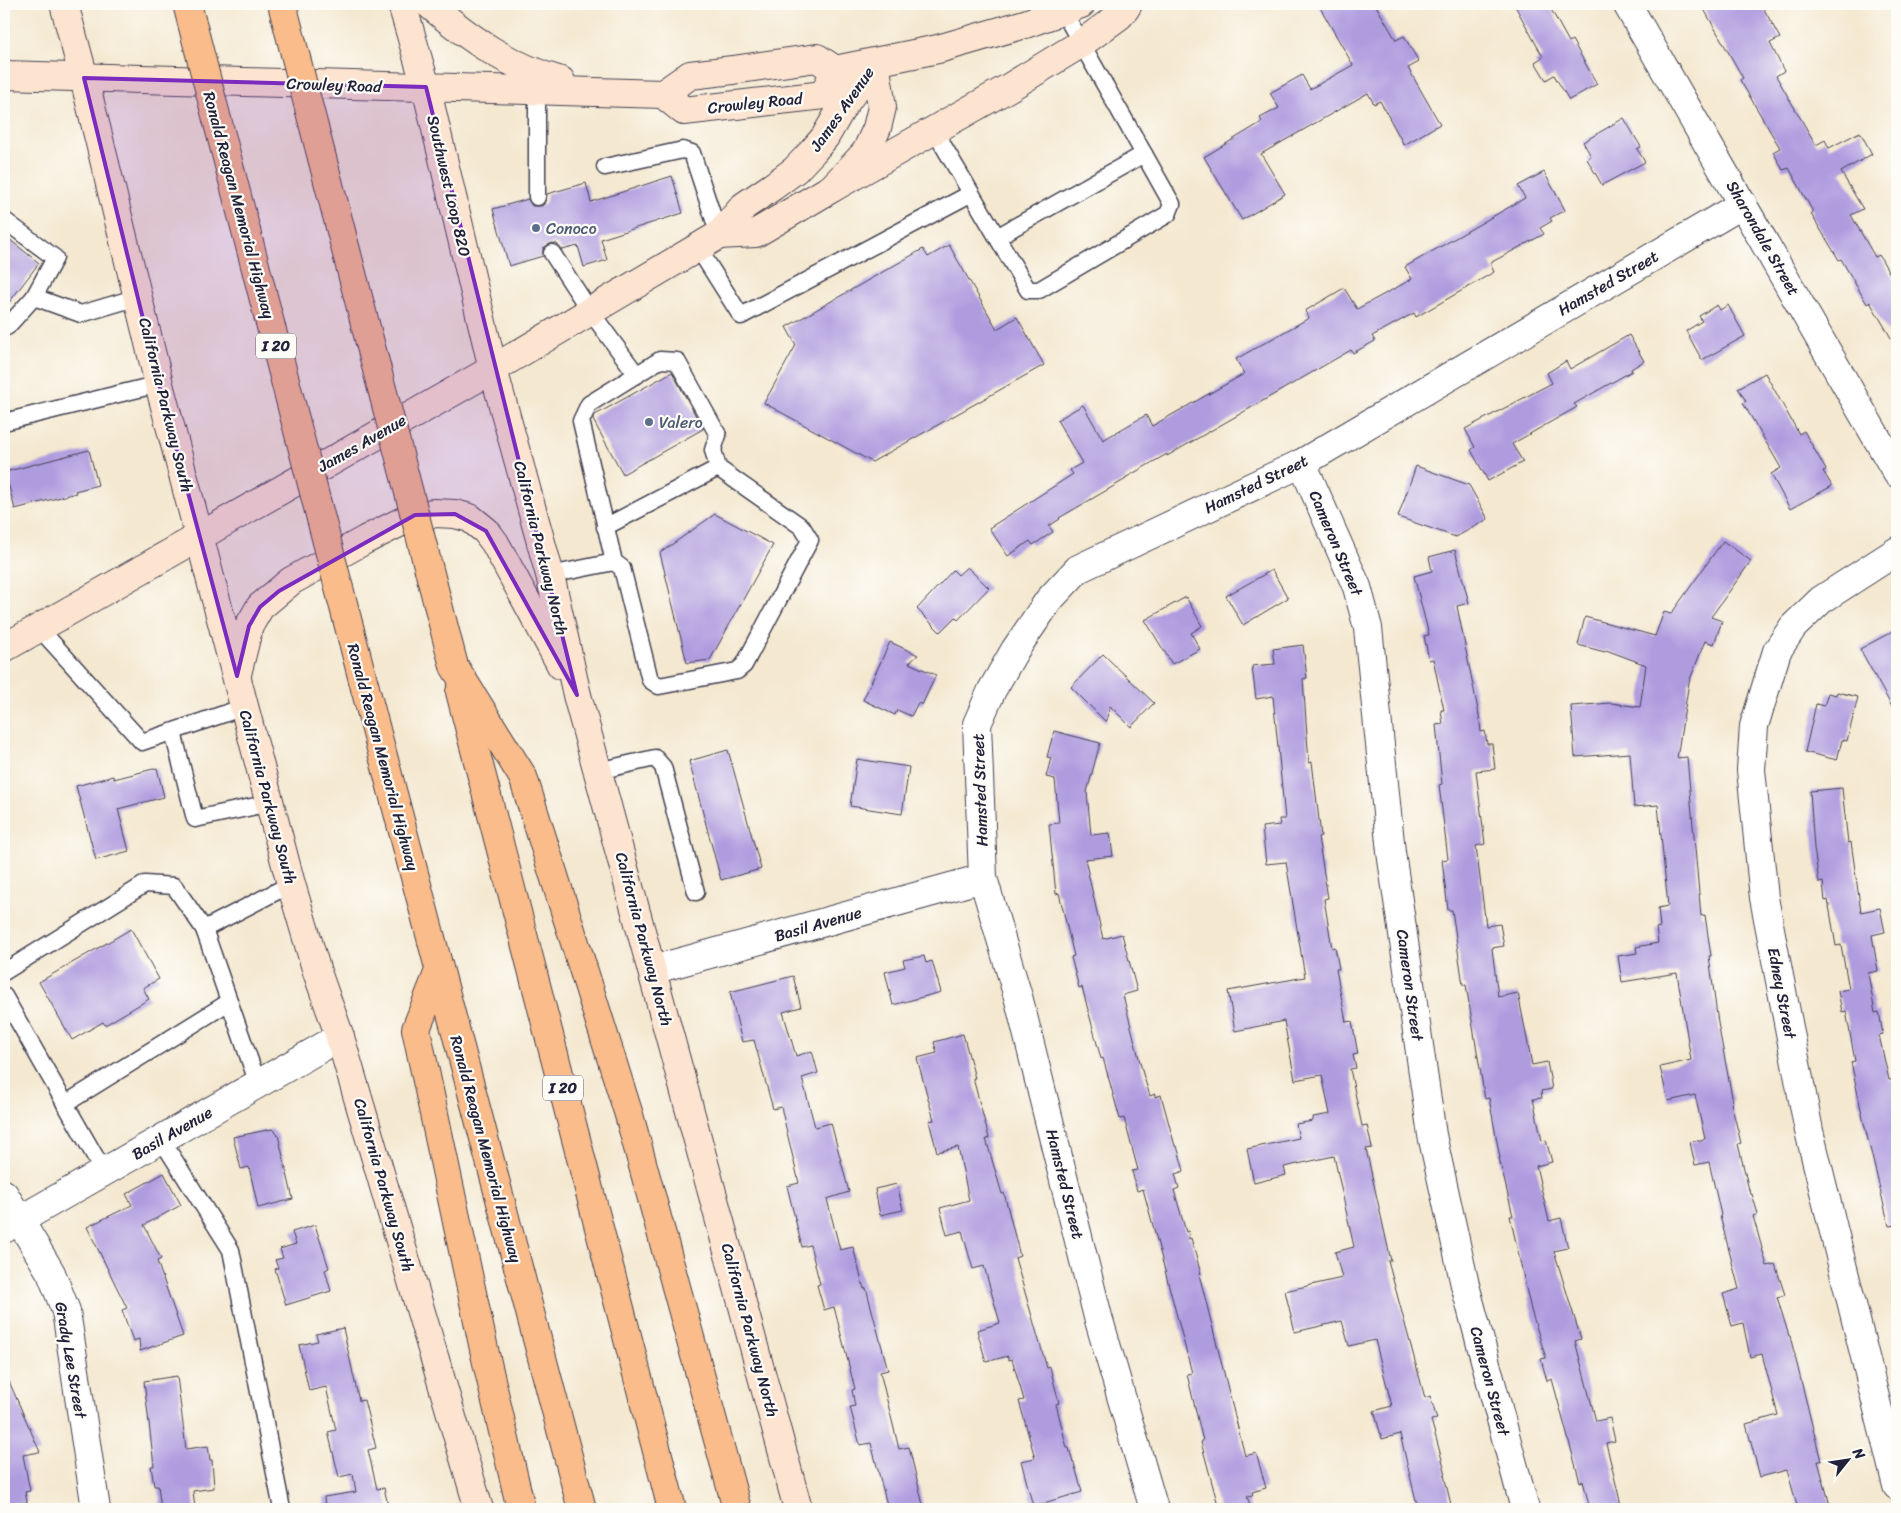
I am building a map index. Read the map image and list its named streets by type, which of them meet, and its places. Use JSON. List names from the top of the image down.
{
  "streets": {
    "highway": ["Ronald Reagan Memorial Highway", "I 20"],
    "main road": [
      "Crowley Road",
      "James Avenue",
      "Southwest Loop 820",
      "California Parkway South",
      "California Parkway North"
    ],
    "street": [
      "Sharondale Street",
      "Hamsted Street",
      "Cameron Street",
      "Basil Avenue",
      "Edney Street",
      "Grady Lee Street"
    ]
  },
  "crossings": [
    ["Crowley Road", "Southwest Loop 820"],
    ["Crowley Road", "California Parkway South"],
    ["James Avenue", "Southwest Loop 820"],
    ["James Avenue", "California Parkway South"],
    ["James Avenue", "California Parkway North"],
    ["Southwest Loop 820", "California Parkway North"],
    ["Sharondale Street", "Hamsted Street"],
    ["Hamsted Street", "Cameron Street"],
    ["Hamsted Street", "Basil Avenue"],
    ["California Parkway South", "Basil Avenue"],
    ["California Parkway North", "Basil Avenue"],
    ["Basil Avenue", "Grady Lee Street"]
  ],
  "places": ["Conoco", "Valero"],
  "north": "top right"
}
